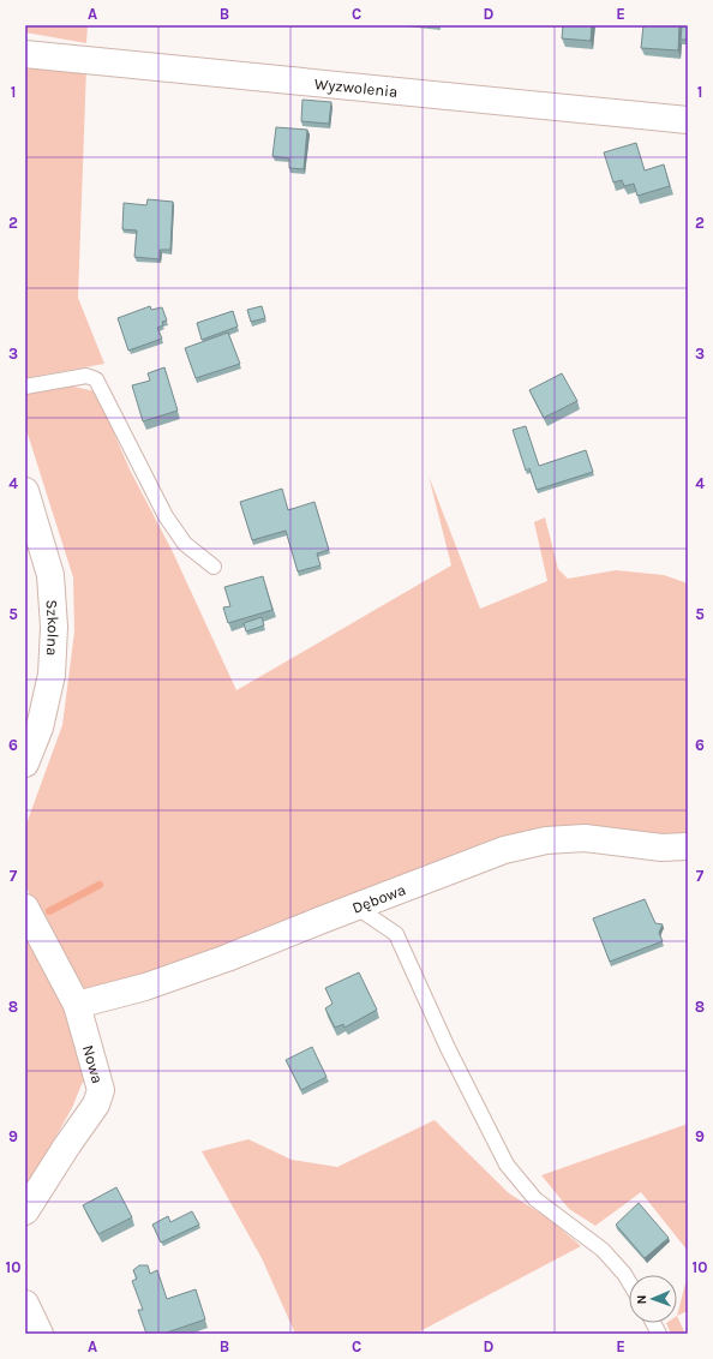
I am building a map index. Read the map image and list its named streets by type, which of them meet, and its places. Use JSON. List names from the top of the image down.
{
  "streets": {
    "street": [
      "Wyzwolenia",
      "Szkolna",
      "Dębowa",
      "Nowa"
    ]
  },
  "crossings": [
    ["Dębowa", "Nowa"]
  ],
  "north": "left",
  "grid": {
    "columns": [
      "A",
      "B",
      "C",
      "D",
      "E"
    ],
    "rows": [
      "1",
      "2",
      "3",
      "4",
      "5",
      "6",
      "7",
      "8",
      "9",
      "10"
    ]
  }
}
